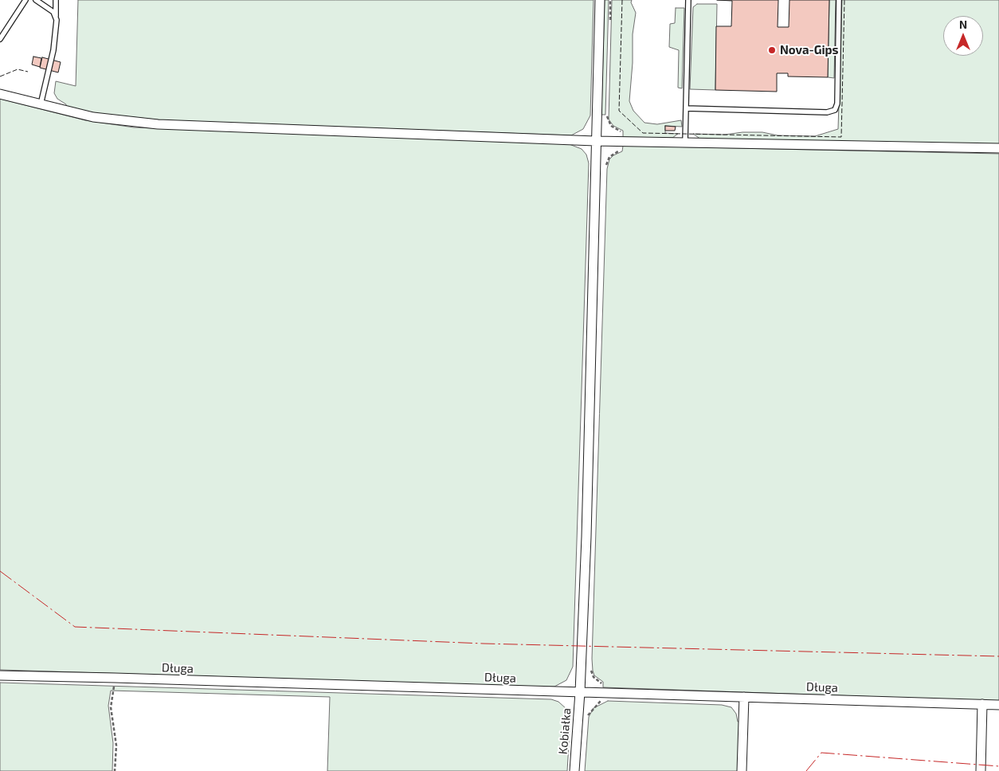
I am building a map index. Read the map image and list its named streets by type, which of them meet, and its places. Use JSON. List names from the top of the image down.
{
  "streets": {
    "street": ["Długa", "Kobiałka"]
  },
  "crossings": [
    ["Długa", "Kobiałka"]
  ],
  "places": ["Nova-Gips"],
  "north": "top"
}
